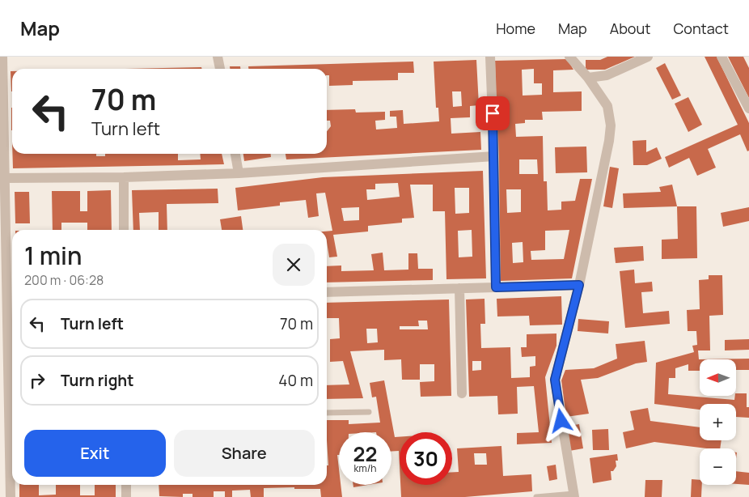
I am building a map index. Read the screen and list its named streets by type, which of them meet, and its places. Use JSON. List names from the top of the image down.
{
  "north": "left",
  "page": {
    "header": "Map",
    "nav": [
      "Home",
      "Map",
      "About",
      "Contact"
    ],
    "turn": ["70 m", "Turn left"],
    "heading": ["1 min", "200 m · 06:28"],
    "list": [
      {
        "name": "Turn left",
        "value": "70 m"
      },
      {
        "name": "Turn right",
        "value": "40 m"
      }
    ],
    "map_buttons": ["+", "−"],
    "buttons": ["Exit", "Share"],
    "speed": "22 km/h",
    "limit": "30"
  }
}
